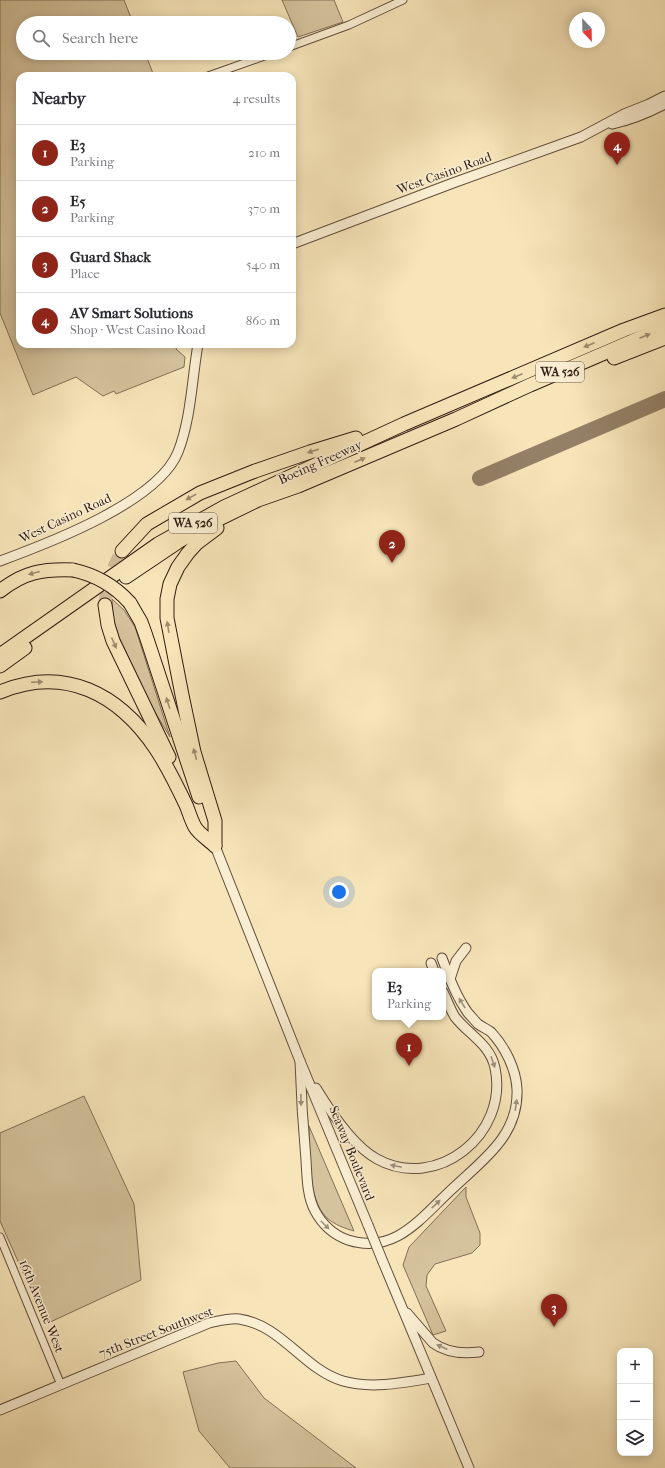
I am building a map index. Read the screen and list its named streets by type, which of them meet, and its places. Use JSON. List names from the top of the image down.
{
  "streets": {
    "highway": ["WA 526", "Boeing Freeway"],
    "street": [
      "West Casino Road",
      "Seaway Boulevard",
      "16th Avenue West",
      "75th Street Southwest"
    ]
  },
  "crossings": [
    ["Seaway Boulevard", "75th Street Southwest"],
    ["16th Avenue West", "75th Street Southwest"]
  ],
  "north": "bottom",
  "page": {
    "search": "Search here",
    "heading": ["Nearby", "4 results"],
    "list": [
      {
        "mark": "1",
        "name": "E3",
        "note": "Parking",
        "value": "210 m"
      },
      {
        "mark": "2",
        "name": "E5",
        "note": "Parking",
        "value": "370 m"
      },
      {
        "mark": "3",
        "name": "Guard Shack",
        "note": "Place",
        "value": "540 m"
      },
      {
        "mark": "4",
        "name": "AV Smart Solutions",
        "note": "Shop · West Casino Road",
        "value": "860 m"
      }
    ],
    "pins": [
      "4",
      "2",
      "1",
      "3"
    ],
    "popup": ["E3", "Parking"],
    "map_buttons": ["+", "−"]
  }
}
